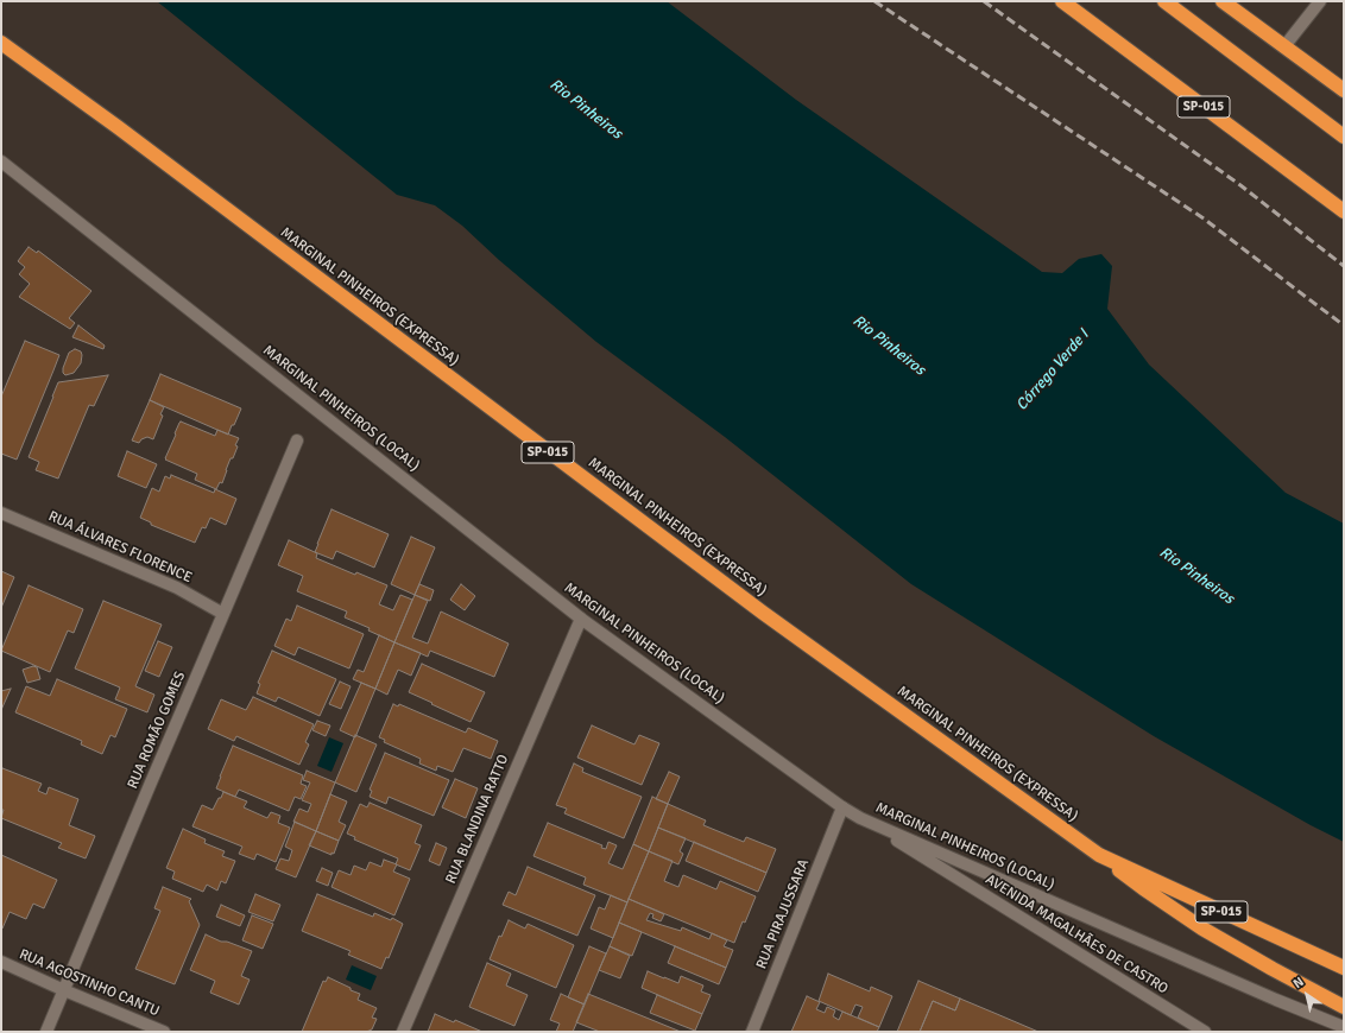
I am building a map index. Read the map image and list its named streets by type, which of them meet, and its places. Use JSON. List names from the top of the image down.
{
  "streets": {
    "highway": ["SP-015", "MARGINAL PINHEIROS (EXPRESSA)"],
    "street": [
      "MARGINAL PINHEIROS (LOCAL)",
      "RUA ÁLVARES FLORENCE",
      "RUA ROMÃO GOMES",
      "RUA BLANDINA RATTO",
      "RUA PIRAJUSSARA",
      "AVENIDA MAGALHÃES DE CASTRO",
      "RUA AGOSTINHO CANTU"
    ]
  },
  "crossings": [
    ["MARGINAL PINHEIROS (LOCAL)", "RUA BLANDINA RATTO"],
    ["MARGINAL PINHEIROS (LOCAL)", "RUA PIRAJUSSARA"],
    ["MARGINAL PINHEIROS (LOCAL)", "AVENIDA MAGALHÃES DE CASTRO"],
    ["RUA ÁLVARES FLORENCE", "RUA ROMÃO GOMES"],
    ["RUA ROMÃO GOMES", "RUA AGOSTINHO CANTU"]
  ],
  "water": ["Rio Pinheiros", "Córrego Verde I"],
  "north": "top left"
}
